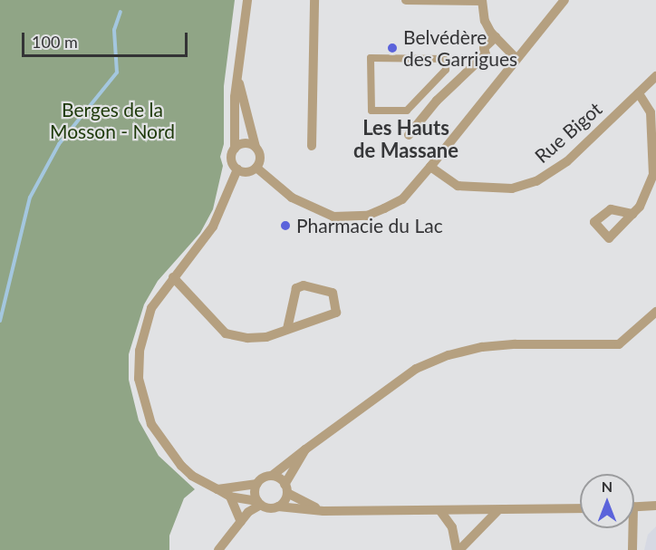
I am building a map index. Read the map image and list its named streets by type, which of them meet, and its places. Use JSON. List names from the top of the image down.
{
  "streets": {
    "street": ["Rue Bigot"]
  },
  "districts": ["Les Hauts de Massane"],
  "parks": ["Berges de la Mosson - Nord"],
  "places": ["Belvédère des Garrigues", "Pharmacie du Lac"],
  "scale_bar": "100 m",
  "north": "top"
}
